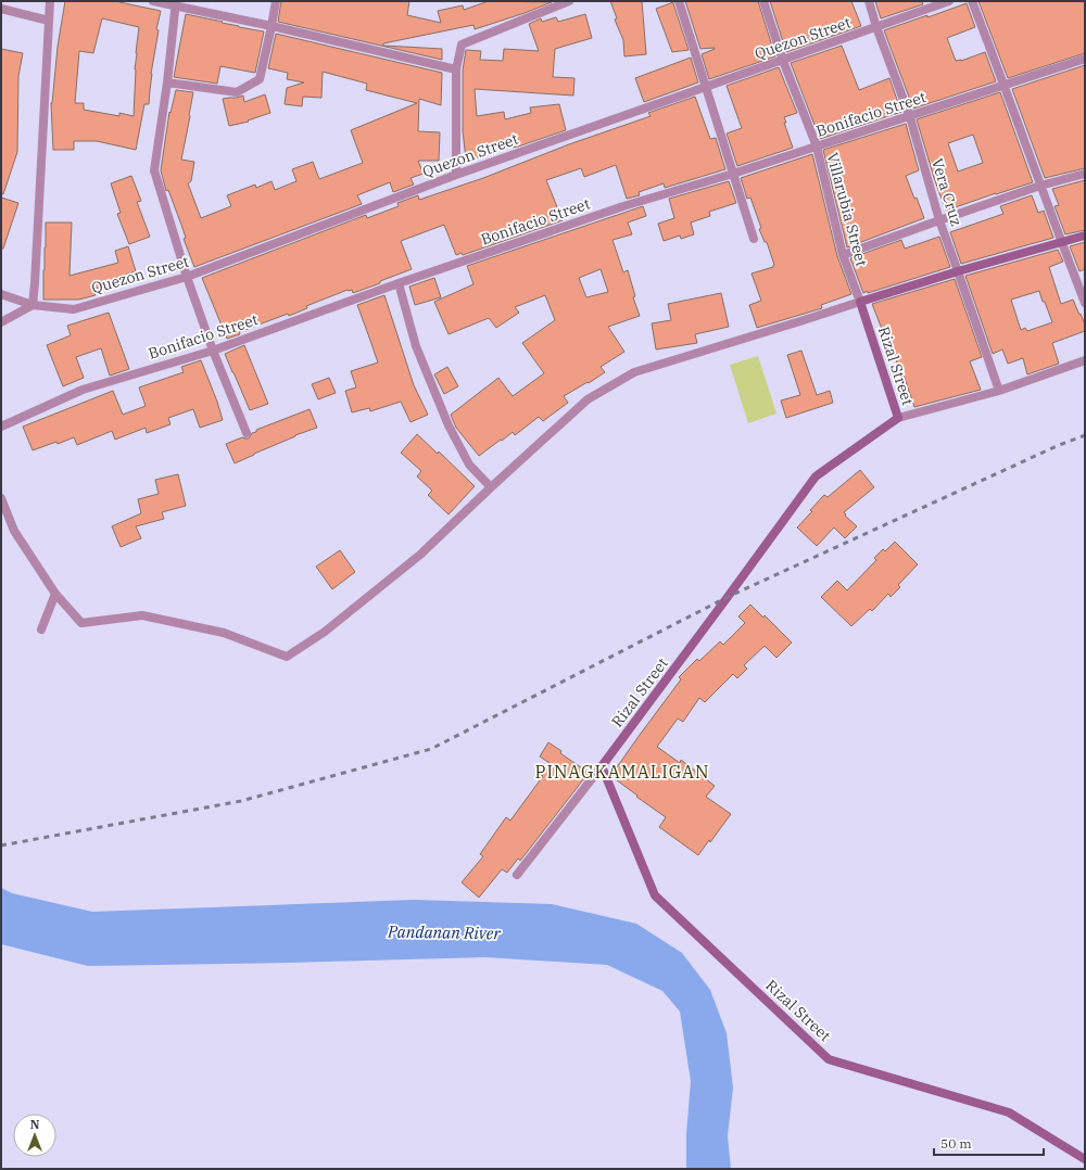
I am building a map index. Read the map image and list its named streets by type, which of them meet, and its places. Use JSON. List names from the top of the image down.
{
  "streets": {
    "street": [
      "Quezon Street",
      "Bonifacio Street",
      "Vera Cruz",
      "Villarubia Street",
      "Rizal Street"
    ]
  },
  "crossings": [
    ["Quezon Street", "Vera Cruz"],
    ["Quezon Street", "Villarubia Street"],
    ["Bonifacio Street", "Vera Cruz"],
    ["Bonifacio Street", "Villarubia Street"],
    ["Villarubia Street", "Rizal Street"]
  ],
  "districts": ["PINAGKAMALIGAN"],
  "water": ["Pandanan River"],
  "scale_bar": "50 m",
  "north": "top"
}
